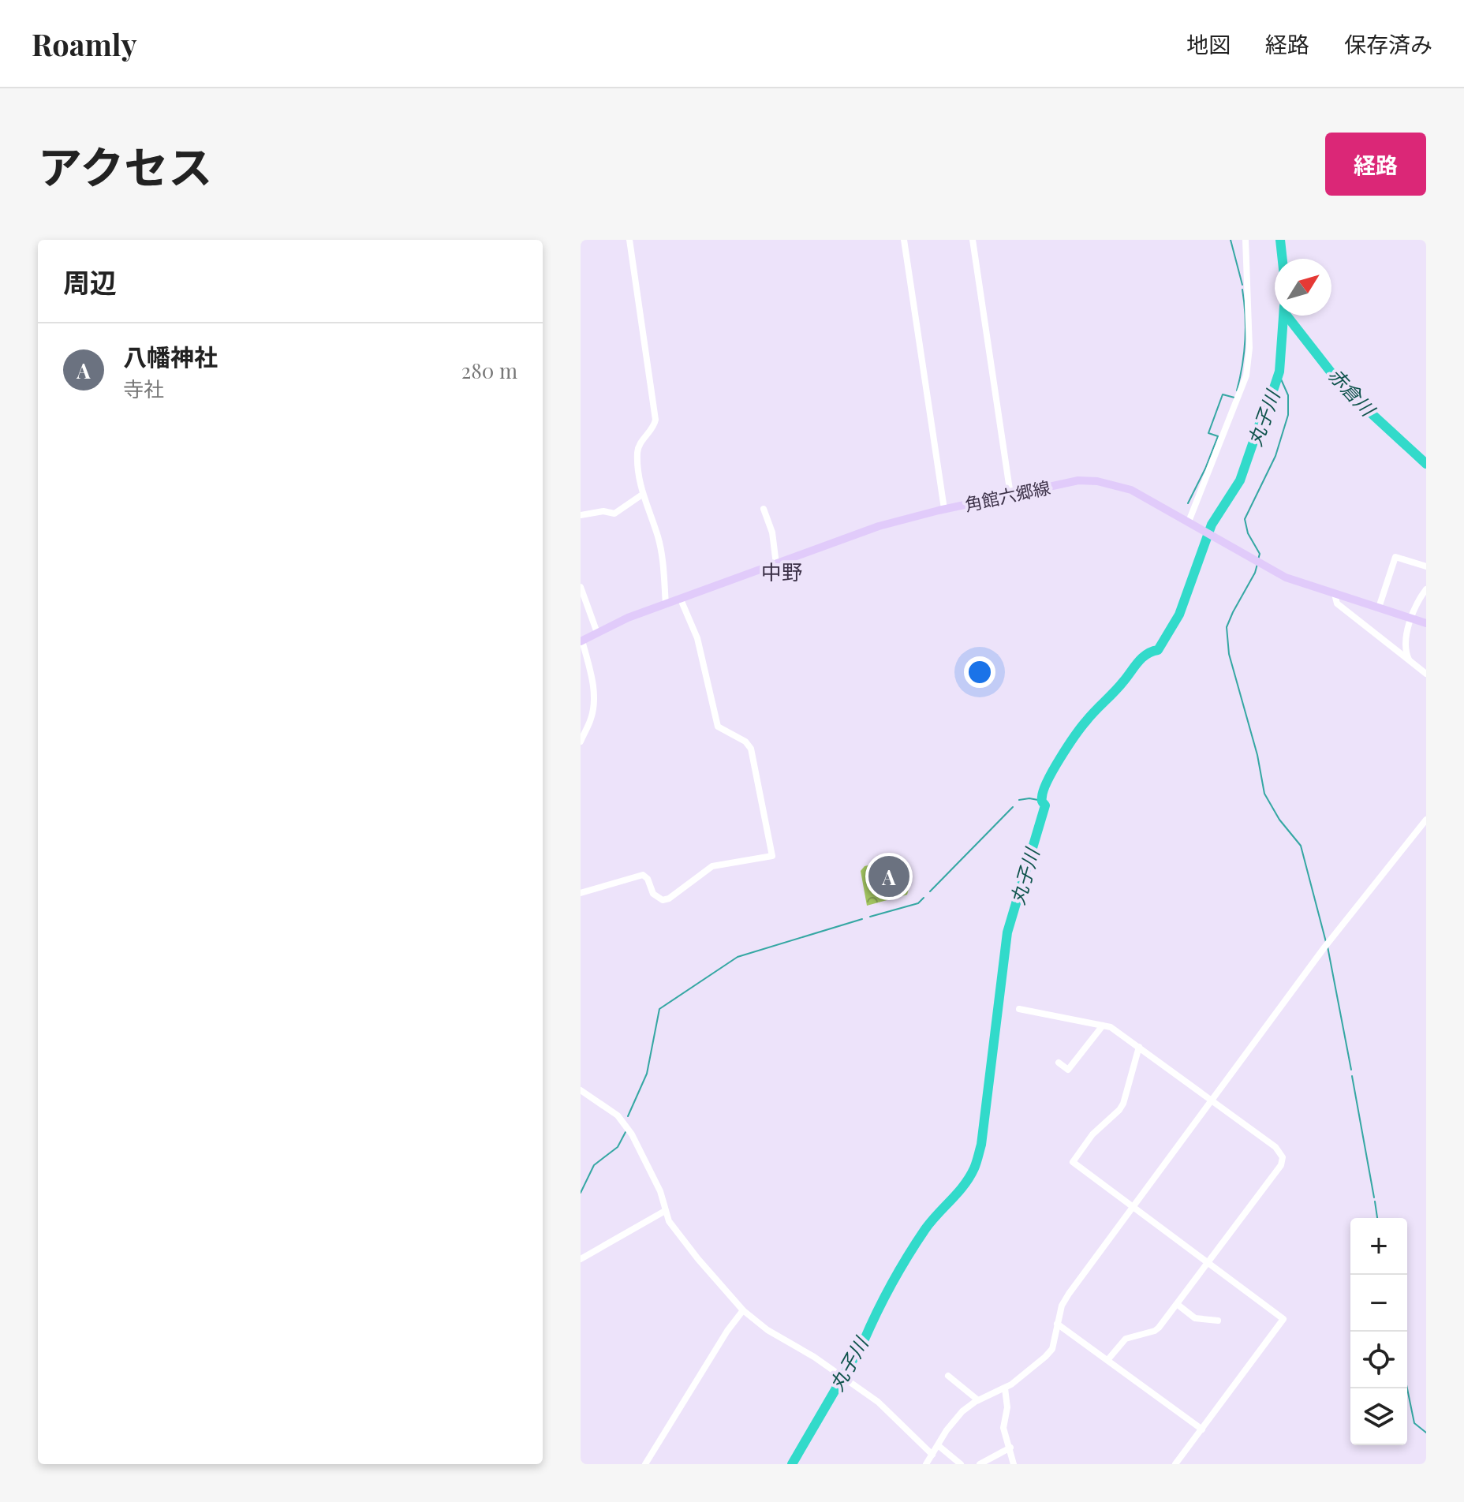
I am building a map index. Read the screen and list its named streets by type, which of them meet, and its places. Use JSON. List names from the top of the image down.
{
  "streets": {
    "main road": ["角館六郷線"]
  },
  "districts": ["中野"],
  "water": ["赤倉川", "丸子川"],
  "north": "top right",
  "page": {
    "header": "Roamly",
    "nav": ["地図", "経路", "保存済み"],
    "title": "アクセス",
    "buttons": "経路",
    "heading": "周辺",
    "list": [
      {
        "mark": "A",
        "name": "八幡神社",
        "note": "寺社",
        "value": "280 m"
      }
    ],
    "pins": "A",
    "map_buttons": ["+", "−"]
  }
}
